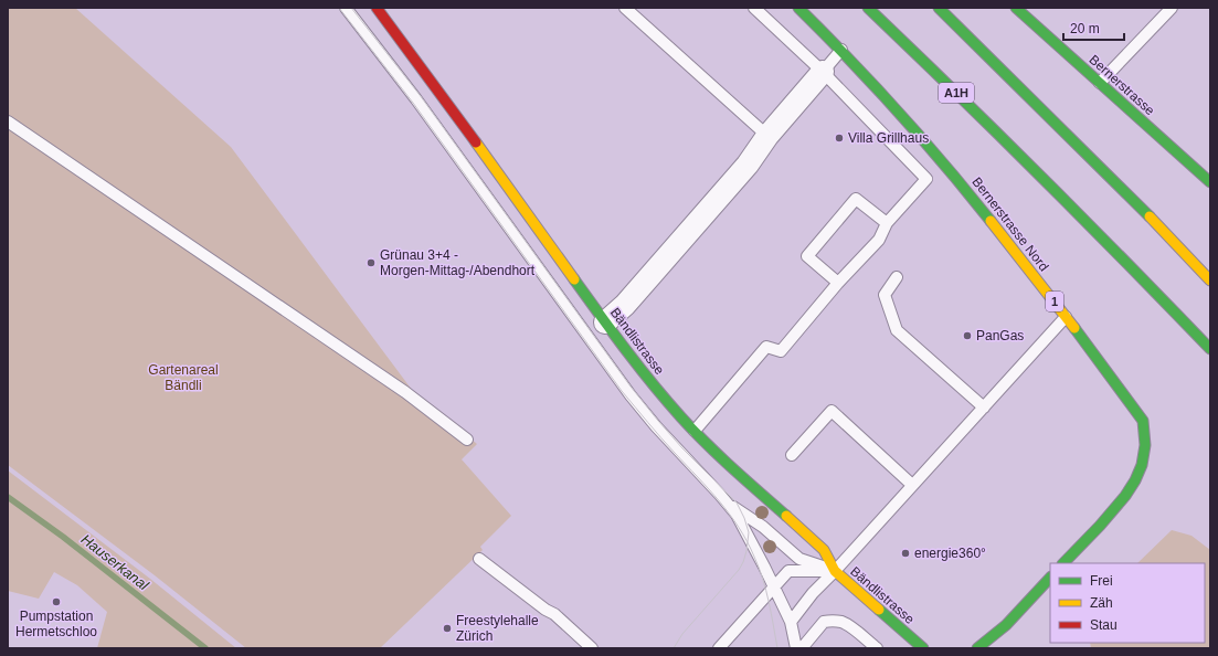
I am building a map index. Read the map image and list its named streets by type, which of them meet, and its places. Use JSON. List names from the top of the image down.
{
  "streets": {
    "main road": [
      "Bernerstrasse",
      "A1H",
      "Bernerstrasse Nord",
      "1",
      "Bändlistrasse"
    ]
  },
  "water": ["Hauserkanal"],
  "parks": ["Gartenareal Bändli"],
  "places": [
    "Villa Grillhaus",
    "Grünau 3+4 - Morgen-Mittag-/Abendhort",
    "PanGas",
    "energie360°",
    "Pumpstation Hermetschloo",
    "Freestylehalle Zürich"
  ],
  "legend": ["Frei", "Zäh", "Stau"],
  "scale_bar": "20 m"
}
